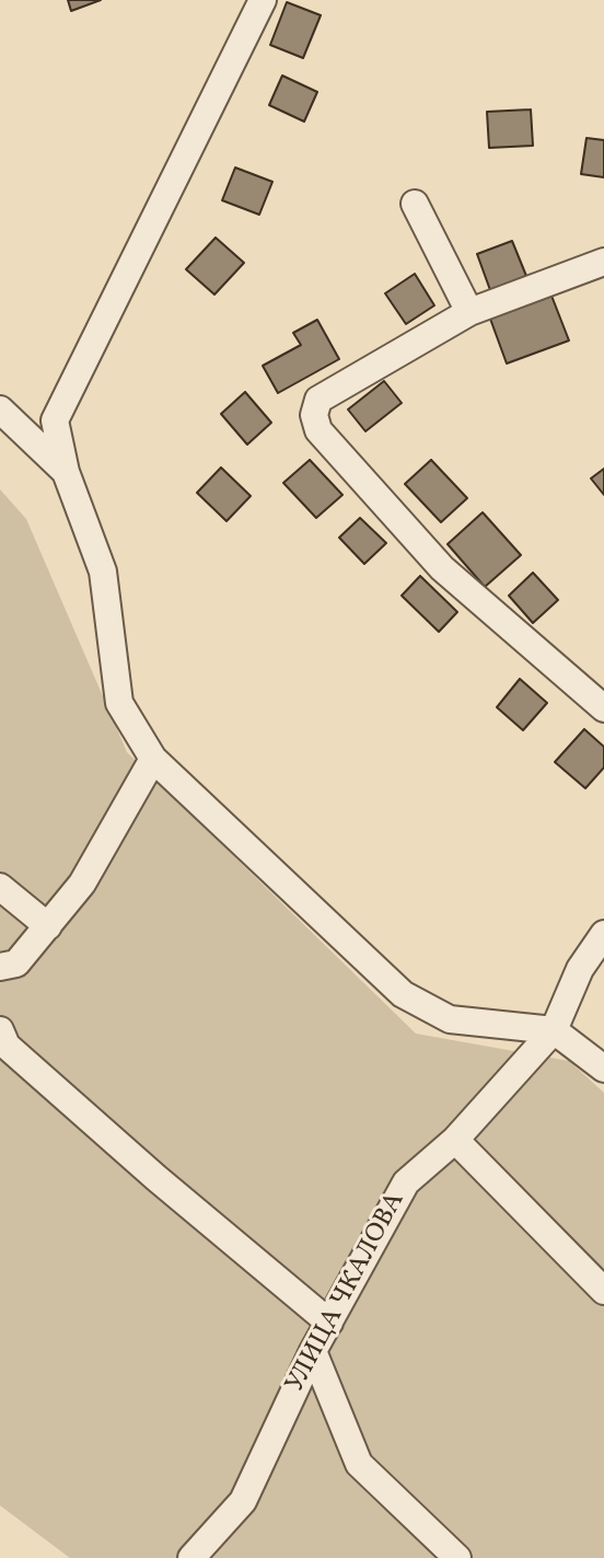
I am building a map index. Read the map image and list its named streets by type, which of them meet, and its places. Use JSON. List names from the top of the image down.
{
  "streets": {
    "street": ["УЛИЦА ЧКАЛОВА"]
  }
}
